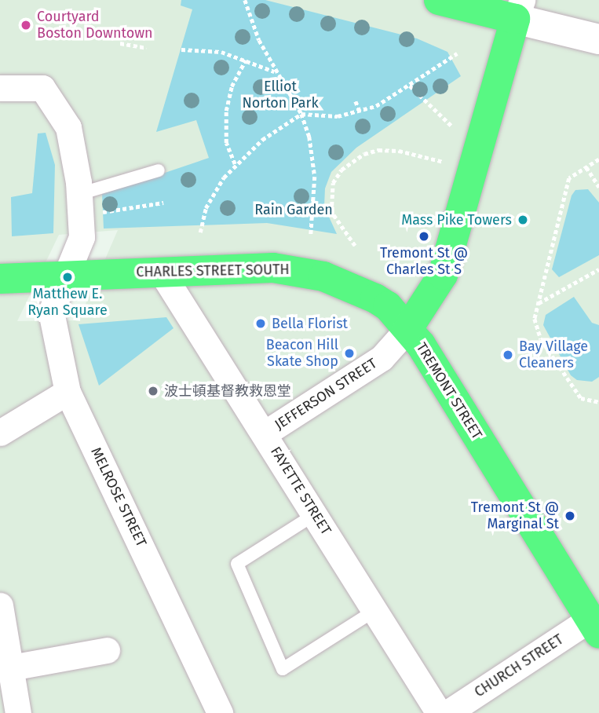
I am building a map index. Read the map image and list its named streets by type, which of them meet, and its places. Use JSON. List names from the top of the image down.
{
  "streets": {
    "main road": ["CHARLES STREET SOUTH", "TREMONT STREET"],
    "street": [
      "JEFFERSON STREET",
      "FAYETTE STREET",
      "MELROSE STREET",
      "CHURCH STREET"
    ]
  },
  "crossings": [
    ["CHARLES STREET SOUTH", "TREMONT STREET"],
    ["CHARLES STREET SOUTH", "JEFFERSON STREET"],
    ["CHARLES STREET SOUTH", "FAYETTE STREET"],
    ["CHARLES STREET SOUTH", "MELROSE STREET"],
    ["TREMONT STREET", "JEFFERSON STREET"],
    ["TREMONT STREET", "CHURCH STREET"],
    ["JEFFERSON STREET", "FAYETTE STREET"]
  ],
  "parks": ["Elliot Norton Park", "Rain Garden"],
  "places": [
    "Courtyard Boston Downtown",
    "Mass Pike Towers",
    "Tremont St @ Charles St S",
    "Matthew E. Ryan Square",
    "Bella Florist",
    "Beacon Hill Skate Shop",
    "Bay Village Cleaners",
    "波士頓基督教救恩堂",
    "Tremont St @ Marginal St"
  ]
}
